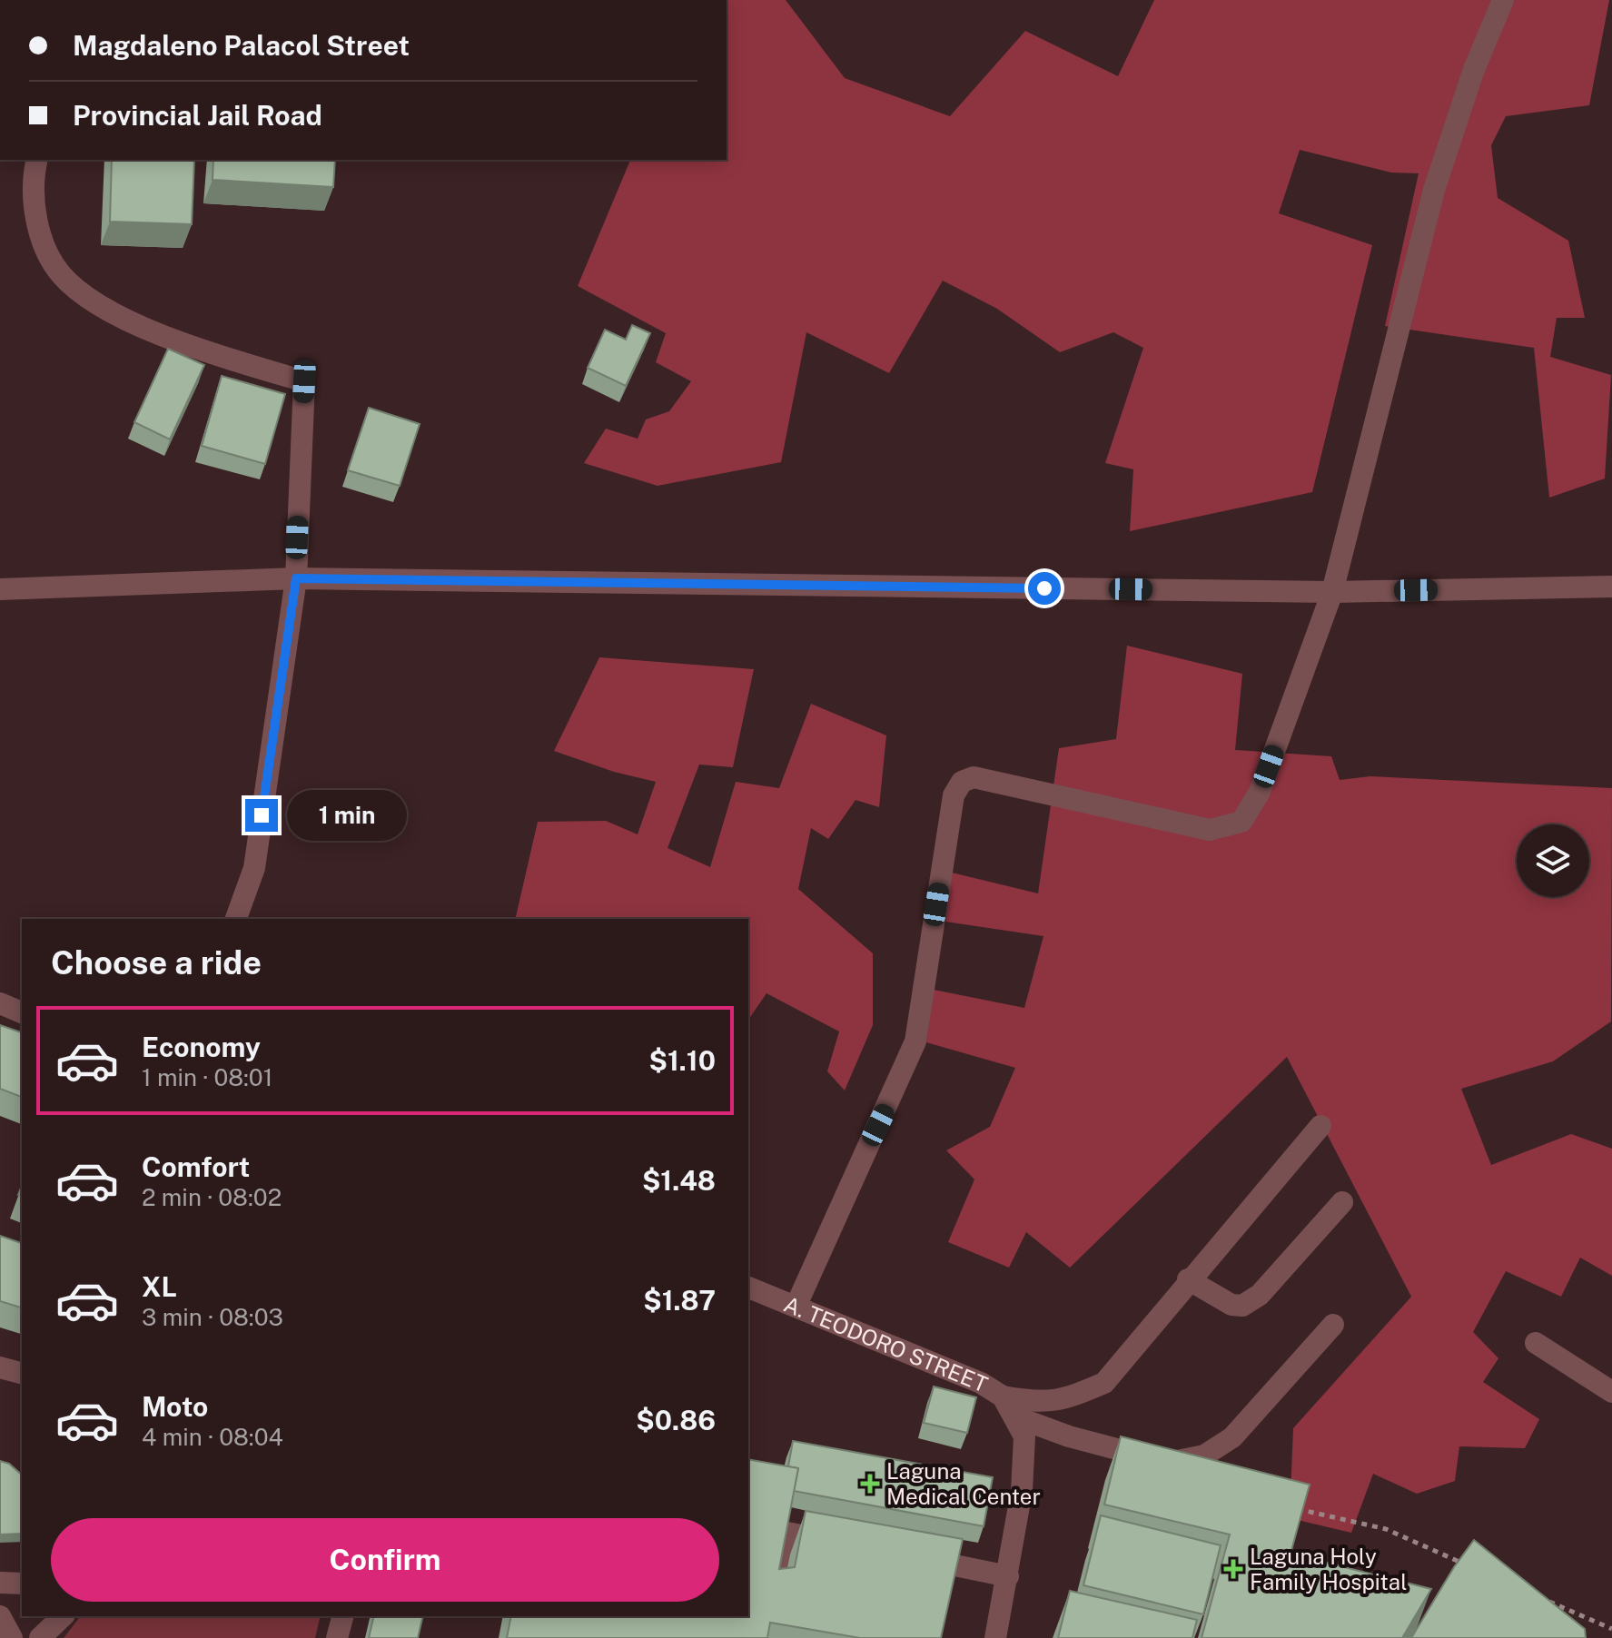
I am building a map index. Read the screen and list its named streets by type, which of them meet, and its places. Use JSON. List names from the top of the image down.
{
  "streets": {
    "street": ["A. TEODORO STREET"]
  },
  "places": {
    "health": ["Laguna Medical Center", "Laguna Holy Family Hospital"]
  },
  "page": {
    "banner": ["Magdaleno Palacol Street", "Provincial Jail Road"],
    "bubble": "1 min",
    "heading": "Choose a ride",
    "list": [
      {
        "name": "Economy",
        "note": "1 min · 08:01",
        "value": "$1.10"
      },
      {
        "name": "Comfort",
        "note": "2 min · 08:02",
        "value": "$1.48"
      },
      {
        "name": "XL",
        "note": "3 min · 08:03",
        "value": "$1.87"
      },
      {
        "name": "Moto",
        "note": "4 min · 08:04",
        "value": "$0.86"
      }
    ],
    "buttons": "Confirm"
  }
}
